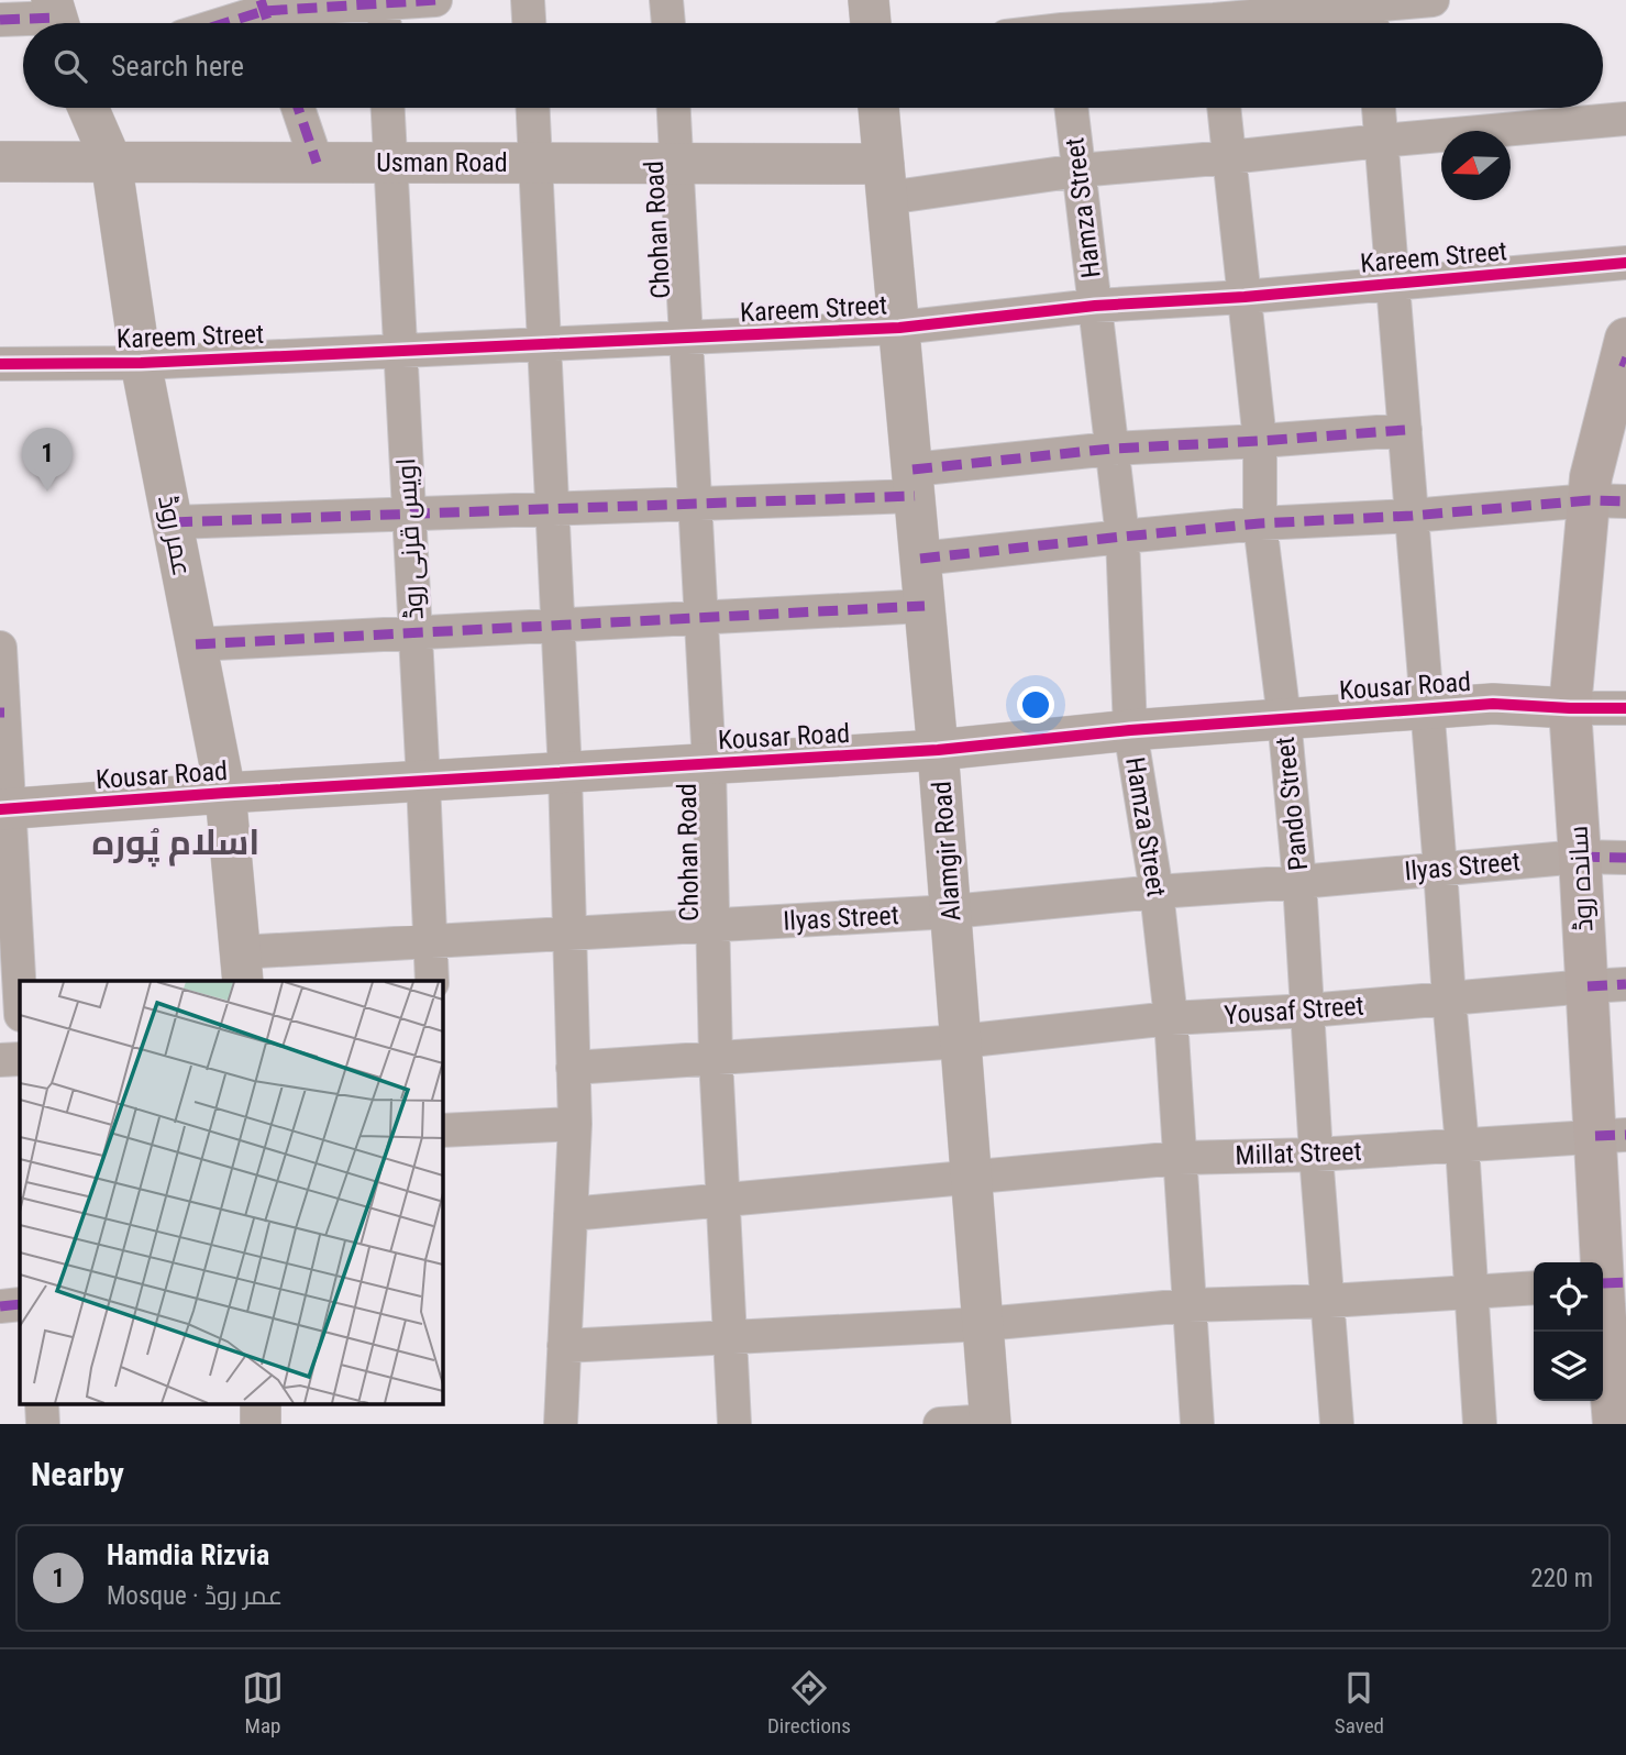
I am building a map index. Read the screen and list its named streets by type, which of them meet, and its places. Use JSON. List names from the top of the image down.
{
  "streets": {
    "main road": ["ساندہ روڈ"],
    "street": [
      "Usman Road",
      "Hamza Street",
      "Chohan Road",
      "Kareem Street",
      "عمر روڈ",
      "اویس قرنی روڈ",
      "Kousar Road",
      "Pando Street",
      "Alamgir Road",
      "Ilyas Street",
      "Yousaf Street",
      "Millat Street"
    ]
  },
  "crossings": [
    ["Usman Road", "Chohan Road"],
    ["Usman Road", "عمر روڈ"],
    ["Usman Road", "اویس قرنی روڈ"],
    ["Usman Road", "Alamgir Road"],
    ["Hamza Street", "Kareem Street"],
    ["Hamza Street", "Kousar Road"],
    ["Hamza Street", "Ilyas Street"],
    ["Hamza Street", "Yousaf Street"],
    ["Hamza Street", "Millat Street"],
    ["Chohan Road", "Kareem Street"],
    ["Chohan Road", "Kousar Road"],
    ["Chohan Road", "Ilyas Street"],
    ["Chohan Road", "Yousaf Street"],
    ["Chohan Road", "Millat Street"],
    ["Kareem Street", "عمر روڈ"],
    ["Kareem Street", "اویس قرنی روڈ"],
    ["Kareem Street", "Pando Street"],
    ["Kareem Street", "Alamgir Road"],
    ["عمر روڈ", "Kousar Road"],
    ["عمر روڈ", "Ilyas Street"],
    ["اویس قرنی روڈ", "Kousar Road"],
    ["اویس قرنی روڈ", "Ilyas Street"],
    ["Kousar Road", "Pando Street"],
    ["Kousar Road", "Alamgir Road"],
    ["Kousar Road", "ساندہ روڈ"],
    ["Pando Street", "Ilyas Street"],
    ["Pando Street", "Yousaf Street"],
    ["Pando Street", "Millat Street"],
    ["Alamgir Road", "Ilyas Street"],
    ["Alamgir Road", "Yousaf Street"],
    ["Alamgir Road", "Millat Street"],
    ["Ilyas Street", "ساندہ روڈ"],
    ["ساندہ روڈ", "Yousaf Street"],
    ["ساندہ روڈ", "Millat Street"]
  ],
  "districts": ["اسلام پُورہ"],
  "north": "left",
  "page": {
    "search": "Search here",
    "pins": "1",
    "heading": "Nearby",
    "list": [
      {
        "mark": "1",
        "name": "Hamdia Rizvia",
        "note": "Mosque · عمر روڈ",
        "value": "220 m"
      }
    ],
    "nav": ["Map", "Directions", "Saved"]
  }
}
